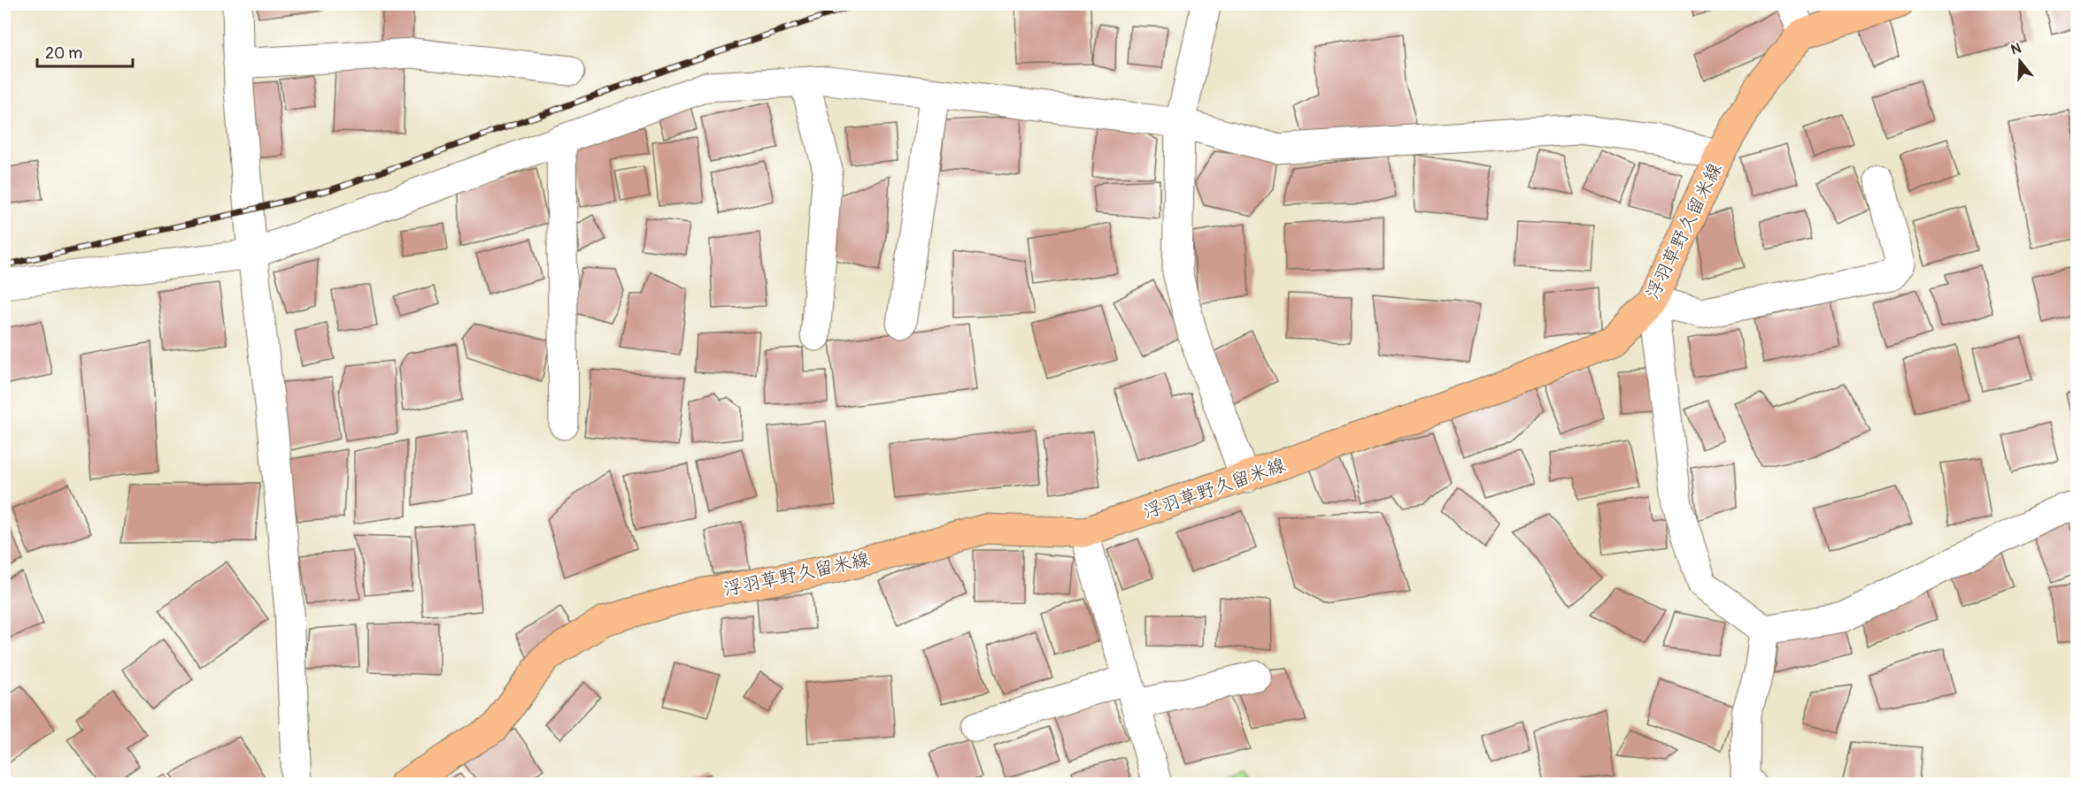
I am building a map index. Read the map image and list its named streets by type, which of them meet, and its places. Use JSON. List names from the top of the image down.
{
  "streets": {
    "main road": ["浮羽草野久留米線"]
  },
  "scale_bar": "20 m",
  "north": "top"
}
